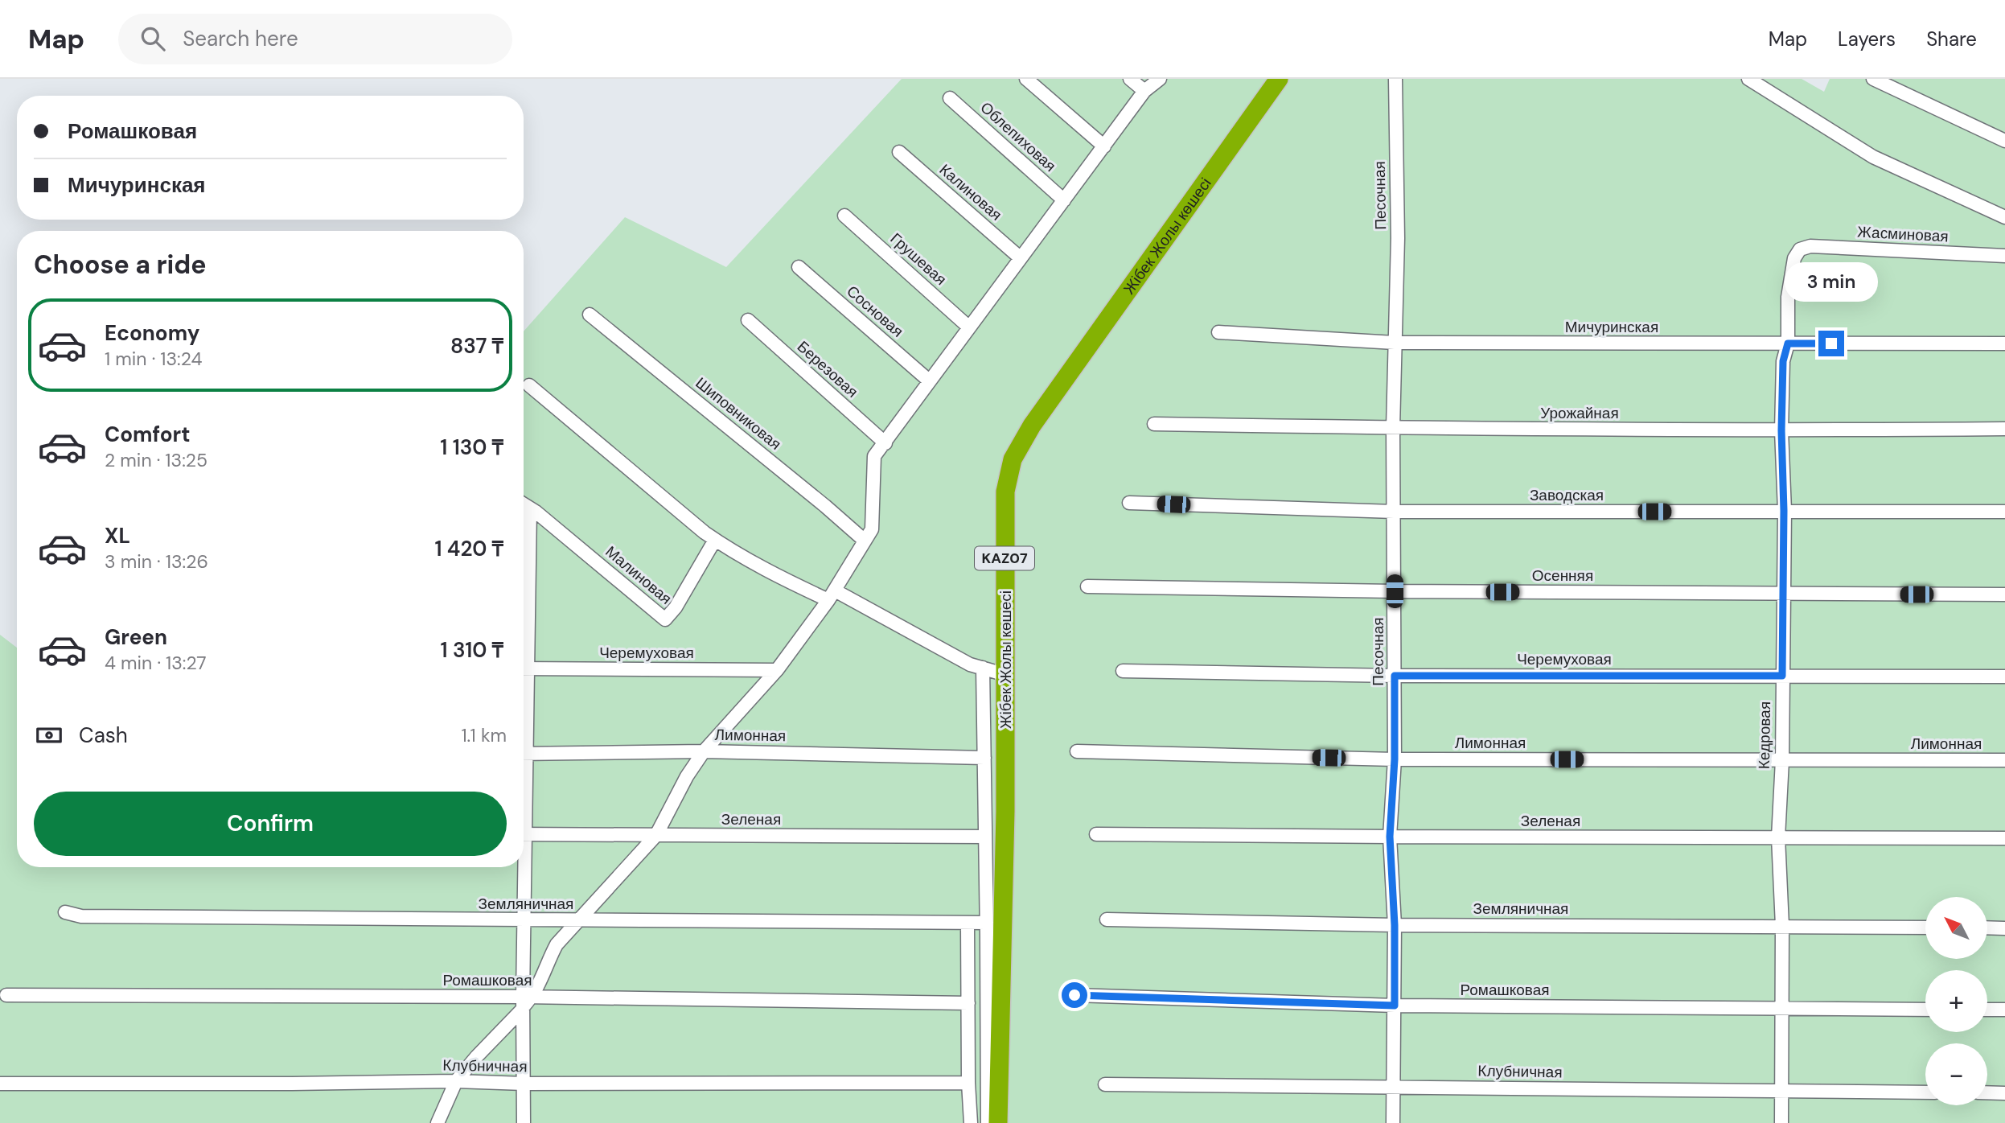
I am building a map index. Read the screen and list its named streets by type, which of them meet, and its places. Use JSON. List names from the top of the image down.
{
  "streets": {
    "highway": ["Жібек Жолы көшесі", "KAZ07"],
    "street": [
      "Облепиховая",
      "Калиновая",
      "Песочная",
      "Жасминовая",
      "Грушевая",
      "Сосновая",
      "Мичуринская",
      "Березовая",
      "Урожайная",
      "Шиповниковая",
      "Заводская",
      "Малиновая",
      "Осенняя",
      "Черемуховая",
      "Лимонная",
      "Кедровая",
      "Зеленая",
      "Земляничная",
      "Ромашковая",
      "Клубничная"
    ]
  },
  "crossings": [
    ["Песочная", "Мичуринская"],
    ["Песочная", "Урожайная"],
    ["Песочная", "Заводская"],
    ["Песочная", "Осенняя"],
    ["Песочная", "Черемуховая"],
    ["Песочная", "Лимонная"],
    ["Песочная", "Зеленая"],
    ["Песочная", "Земляничная"],
    ["Песочная", "Ромашковая"],
    ["Песочная", "Клубничная"],
    ["Жасминовая", "Кедровая"],
    ["Мичуринская", "Кедровая"],
    ["Урожайная", "Кедровая"],
    ["Заводская", "Кедровая"],
    ["Осенняя", "Кедровая"],
    ["Черемуховая", "Кедровая"],
    ["Лимонная", "Кедровая"],
    ["Кедровая", "Зеленая"],
    ["Кедровая", "Земляничная"],
    ["Кедровая", "Ромашковая"],
    ["Кедровая", "Клубничная"]
  ],
  "north": "top left",
  "page": {
    "header": "Map",
    "search": "Search here",
    "nav": ["Map", "Layers", "Share"],
    "banner": ["Ромашковая", "Мичуринская"],
    "heading": "Choose a ride",
    "bubble": "3 min",
    "list": [
      {
        "name": "Economy",
        "note": "1 min · 13:24",
        "value": "837 ₸"
      },
      {
        "name": "Comfort",
        "note": "2 min · 13:25",
        "value": "1 130 ₸"
      },
      {
        "name": "XL",
        "note": "3 min · 13:26",
        "value": "1 420 ₸"
      },
      {
        "name": "Green",
        "note": "4 min · 13:27",
        "value": "1 310 ₸"
      }
    ],
    "pay": ["Cash", "1.1 km"],
    "buttons": "Confirm",
    "map_buttons": ["+", "−"]
  }
}
